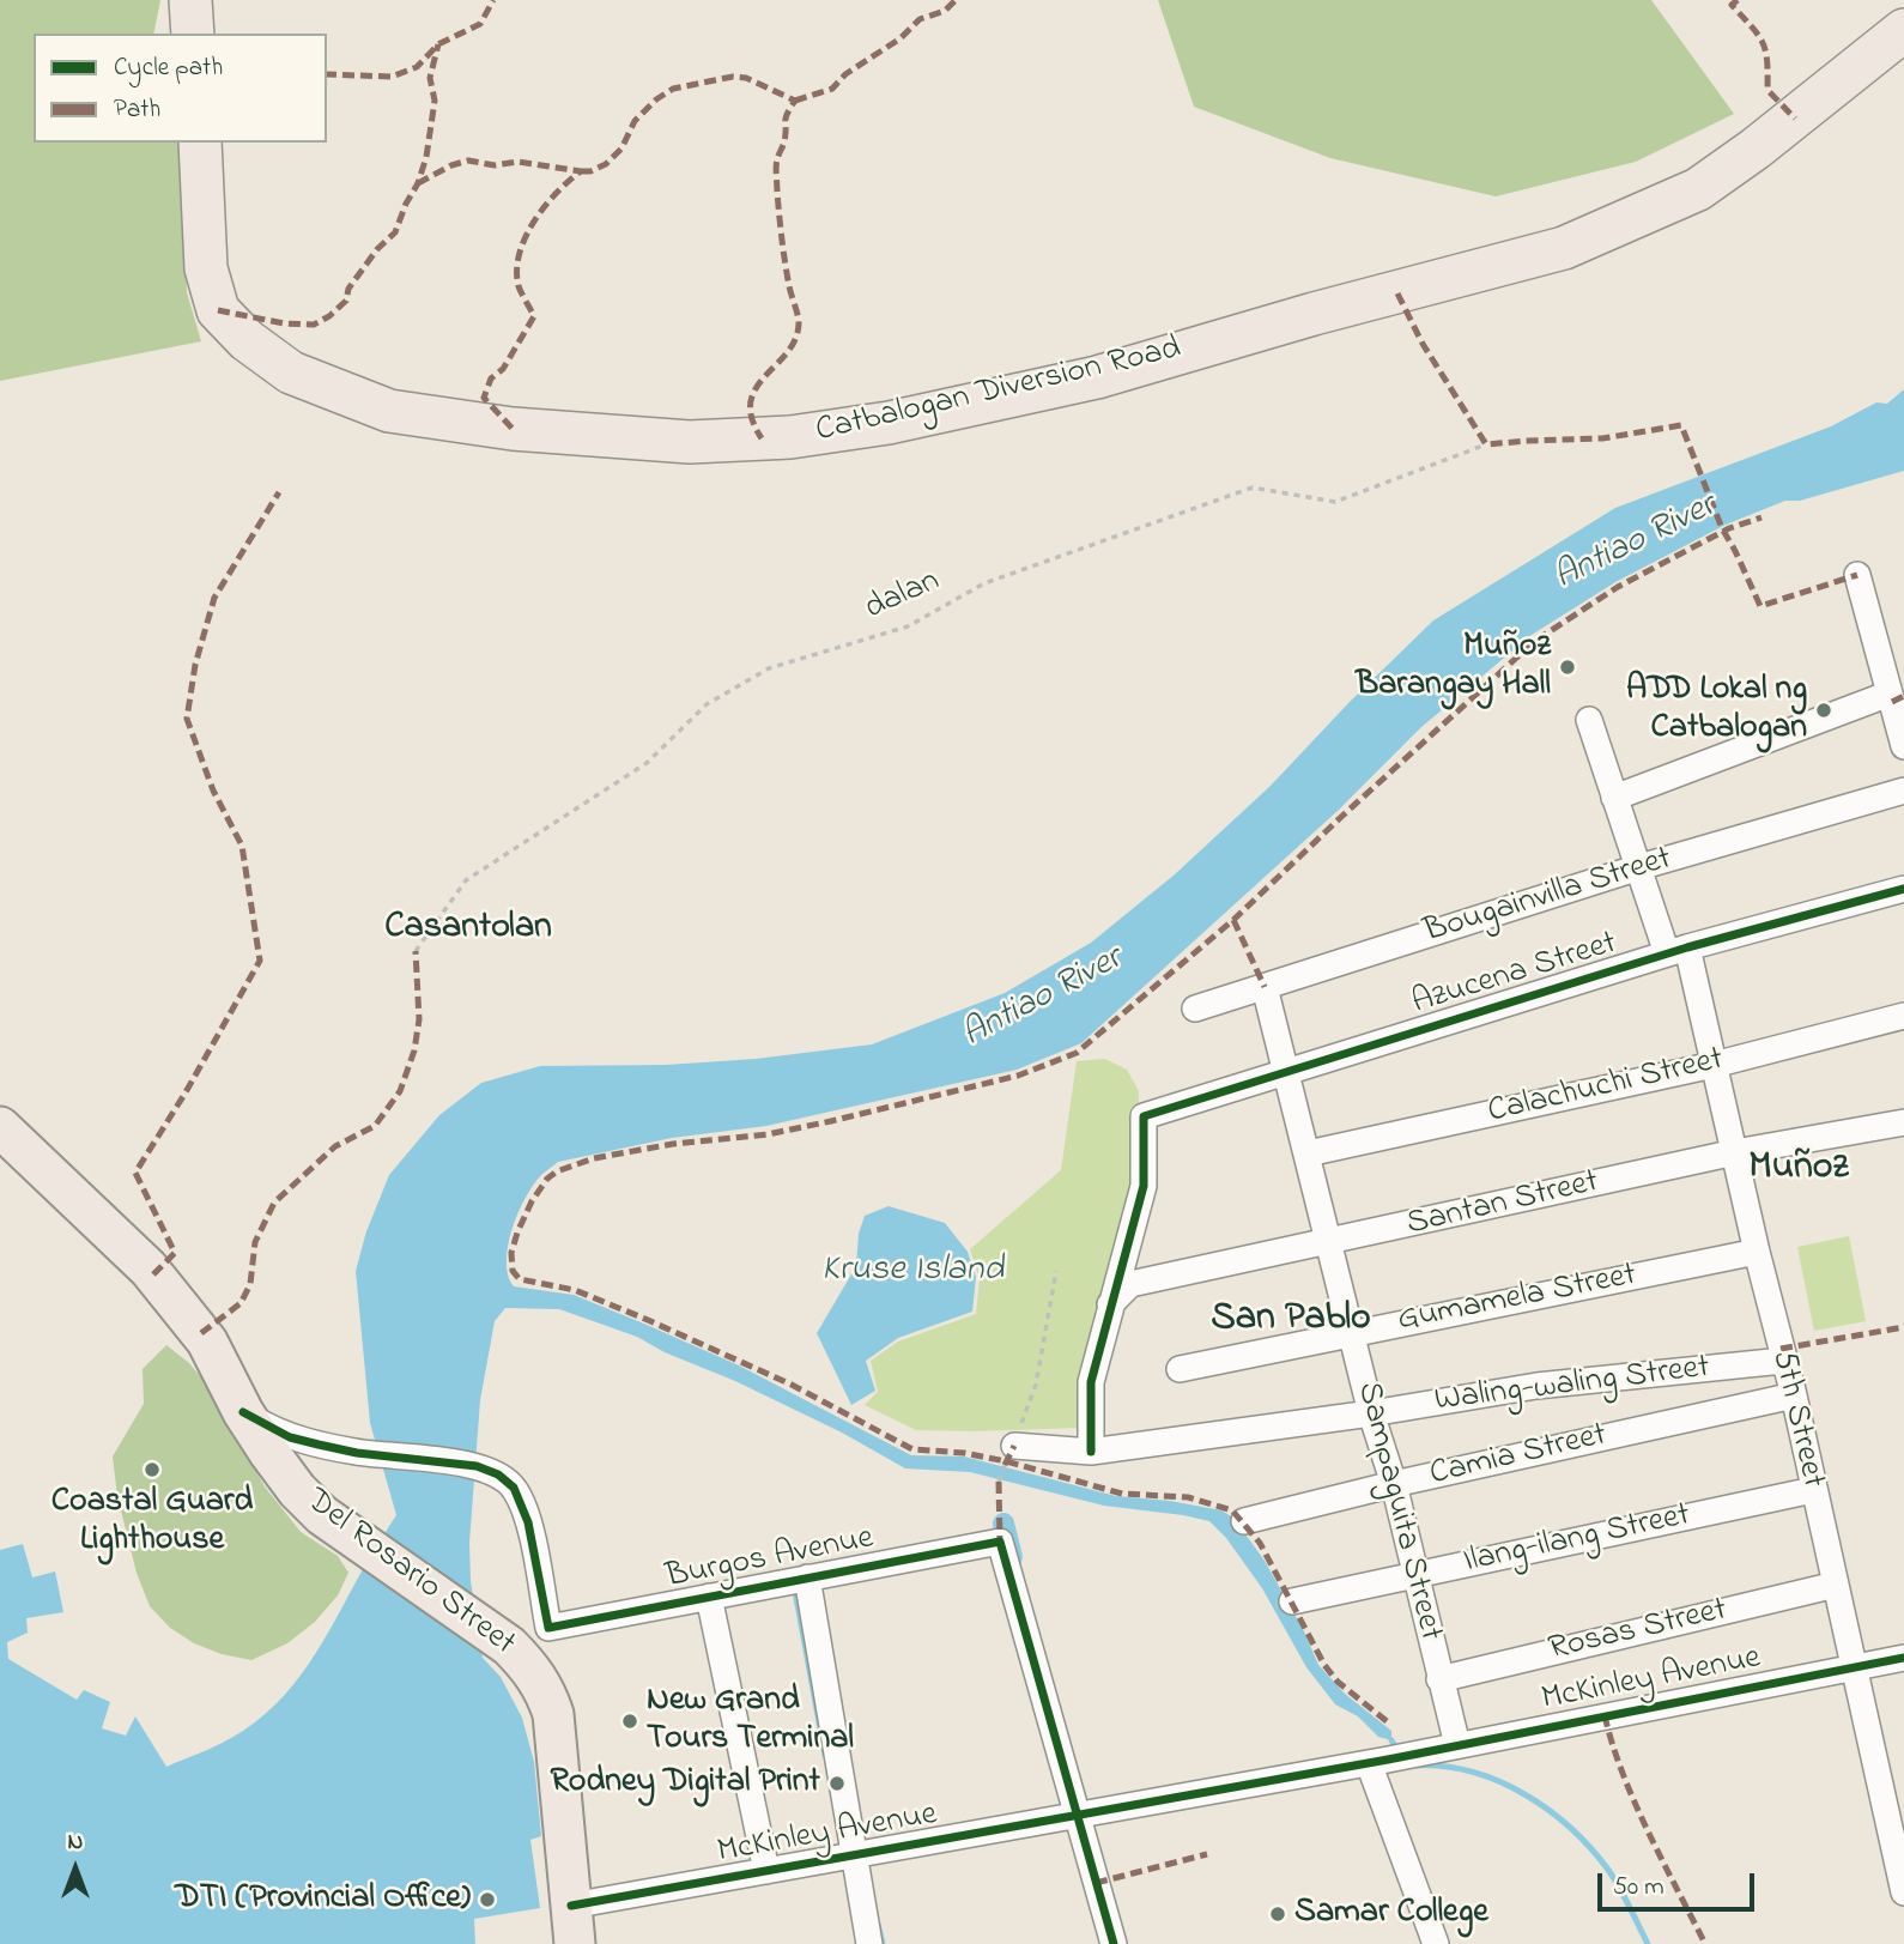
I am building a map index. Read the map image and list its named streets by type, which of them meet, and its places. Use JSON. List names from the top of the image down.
{
  "streets": {
    "highway": ["Catbalogan Diversion Road"],
    "main road": ["Del Rosario Street"],
    "street": [
      "Bougainvilla Street",
      "Azucena Street",
      "Calachuchi Street",
      "Santan Street",
      "Gumamela Street",
      "Waling-waling Street",
      "5th Street",
      "Camia Street",
      "Sampaguita Street",
      "Ilang-ilang Street",
      "Burgos Avenue",
      "Rosas Street",
      "McKinley Avenue"
    ],
    "path": ["dalan"]
  },
  "crossings": [
    ["Bougainvilla Street", "5th Street"],
    ["Bougainvilla Street", "Sampaguita Street"],
    ["Azucena Street", "Santan Street"],
    ["Azucena Street", "5th Street"],
    ["Azucena Street", "Sampaguita Street"],
    ["Calachuchi Street", "5th Street"],
    ["Calachuchi Street", "Sampaguita Street"],
    ["Santan Street", "5th Street"],
    ["Santan Street", "Sampaguita Street"],
    ["Gumamela Street", "5th Street"],
    ["Gumamela Street", "Sampaguita Street"],
    ["Waling-waling Street", "5th Street"],
    ["Waling-waling Street", "Sampaguita Street"],
    ["5th Street", "Camia Street"],
    ["5th Street", "Ilang-ilang Street"],
    ["5th Street", "Rosas Street"],
    ["5th Street", "McKinley Avenue"],
    ["Camia Street", "Sampaguita Street"],
    ["Sampaguita Street", "Ilang-ilang Street"],
    ["Sampaguita Street", "Rosas Street"],
    ["Sampaguita Street", "McKinley Avenue"],
    ["Burgos Avenue", "Del Rosario Street"],
    ["Burgos Avenue", "McKinley Avenue"],
    ["Del Rosario Street", "McKinley Avenue"]
  ],
  "districts": ["Casantolan", "Muñoz", "San Pablo"],
  "water": ["Antiao River", "Kruse Island"],
  "places": [
    "Muñoz Barangay Hall",
    "ADD Lokal ng Catbalogan",
    "Coastal Guard Lighthouse",
    "New Grand Tours Terminal",
    "Rodney Digital Print",
    "DTI (Provincial Office)",
    "Samar College"
  ],
  "legend": ["Cycle path", "Path"],
  "scale_bar": "50 m",
  "north": "top"
}
